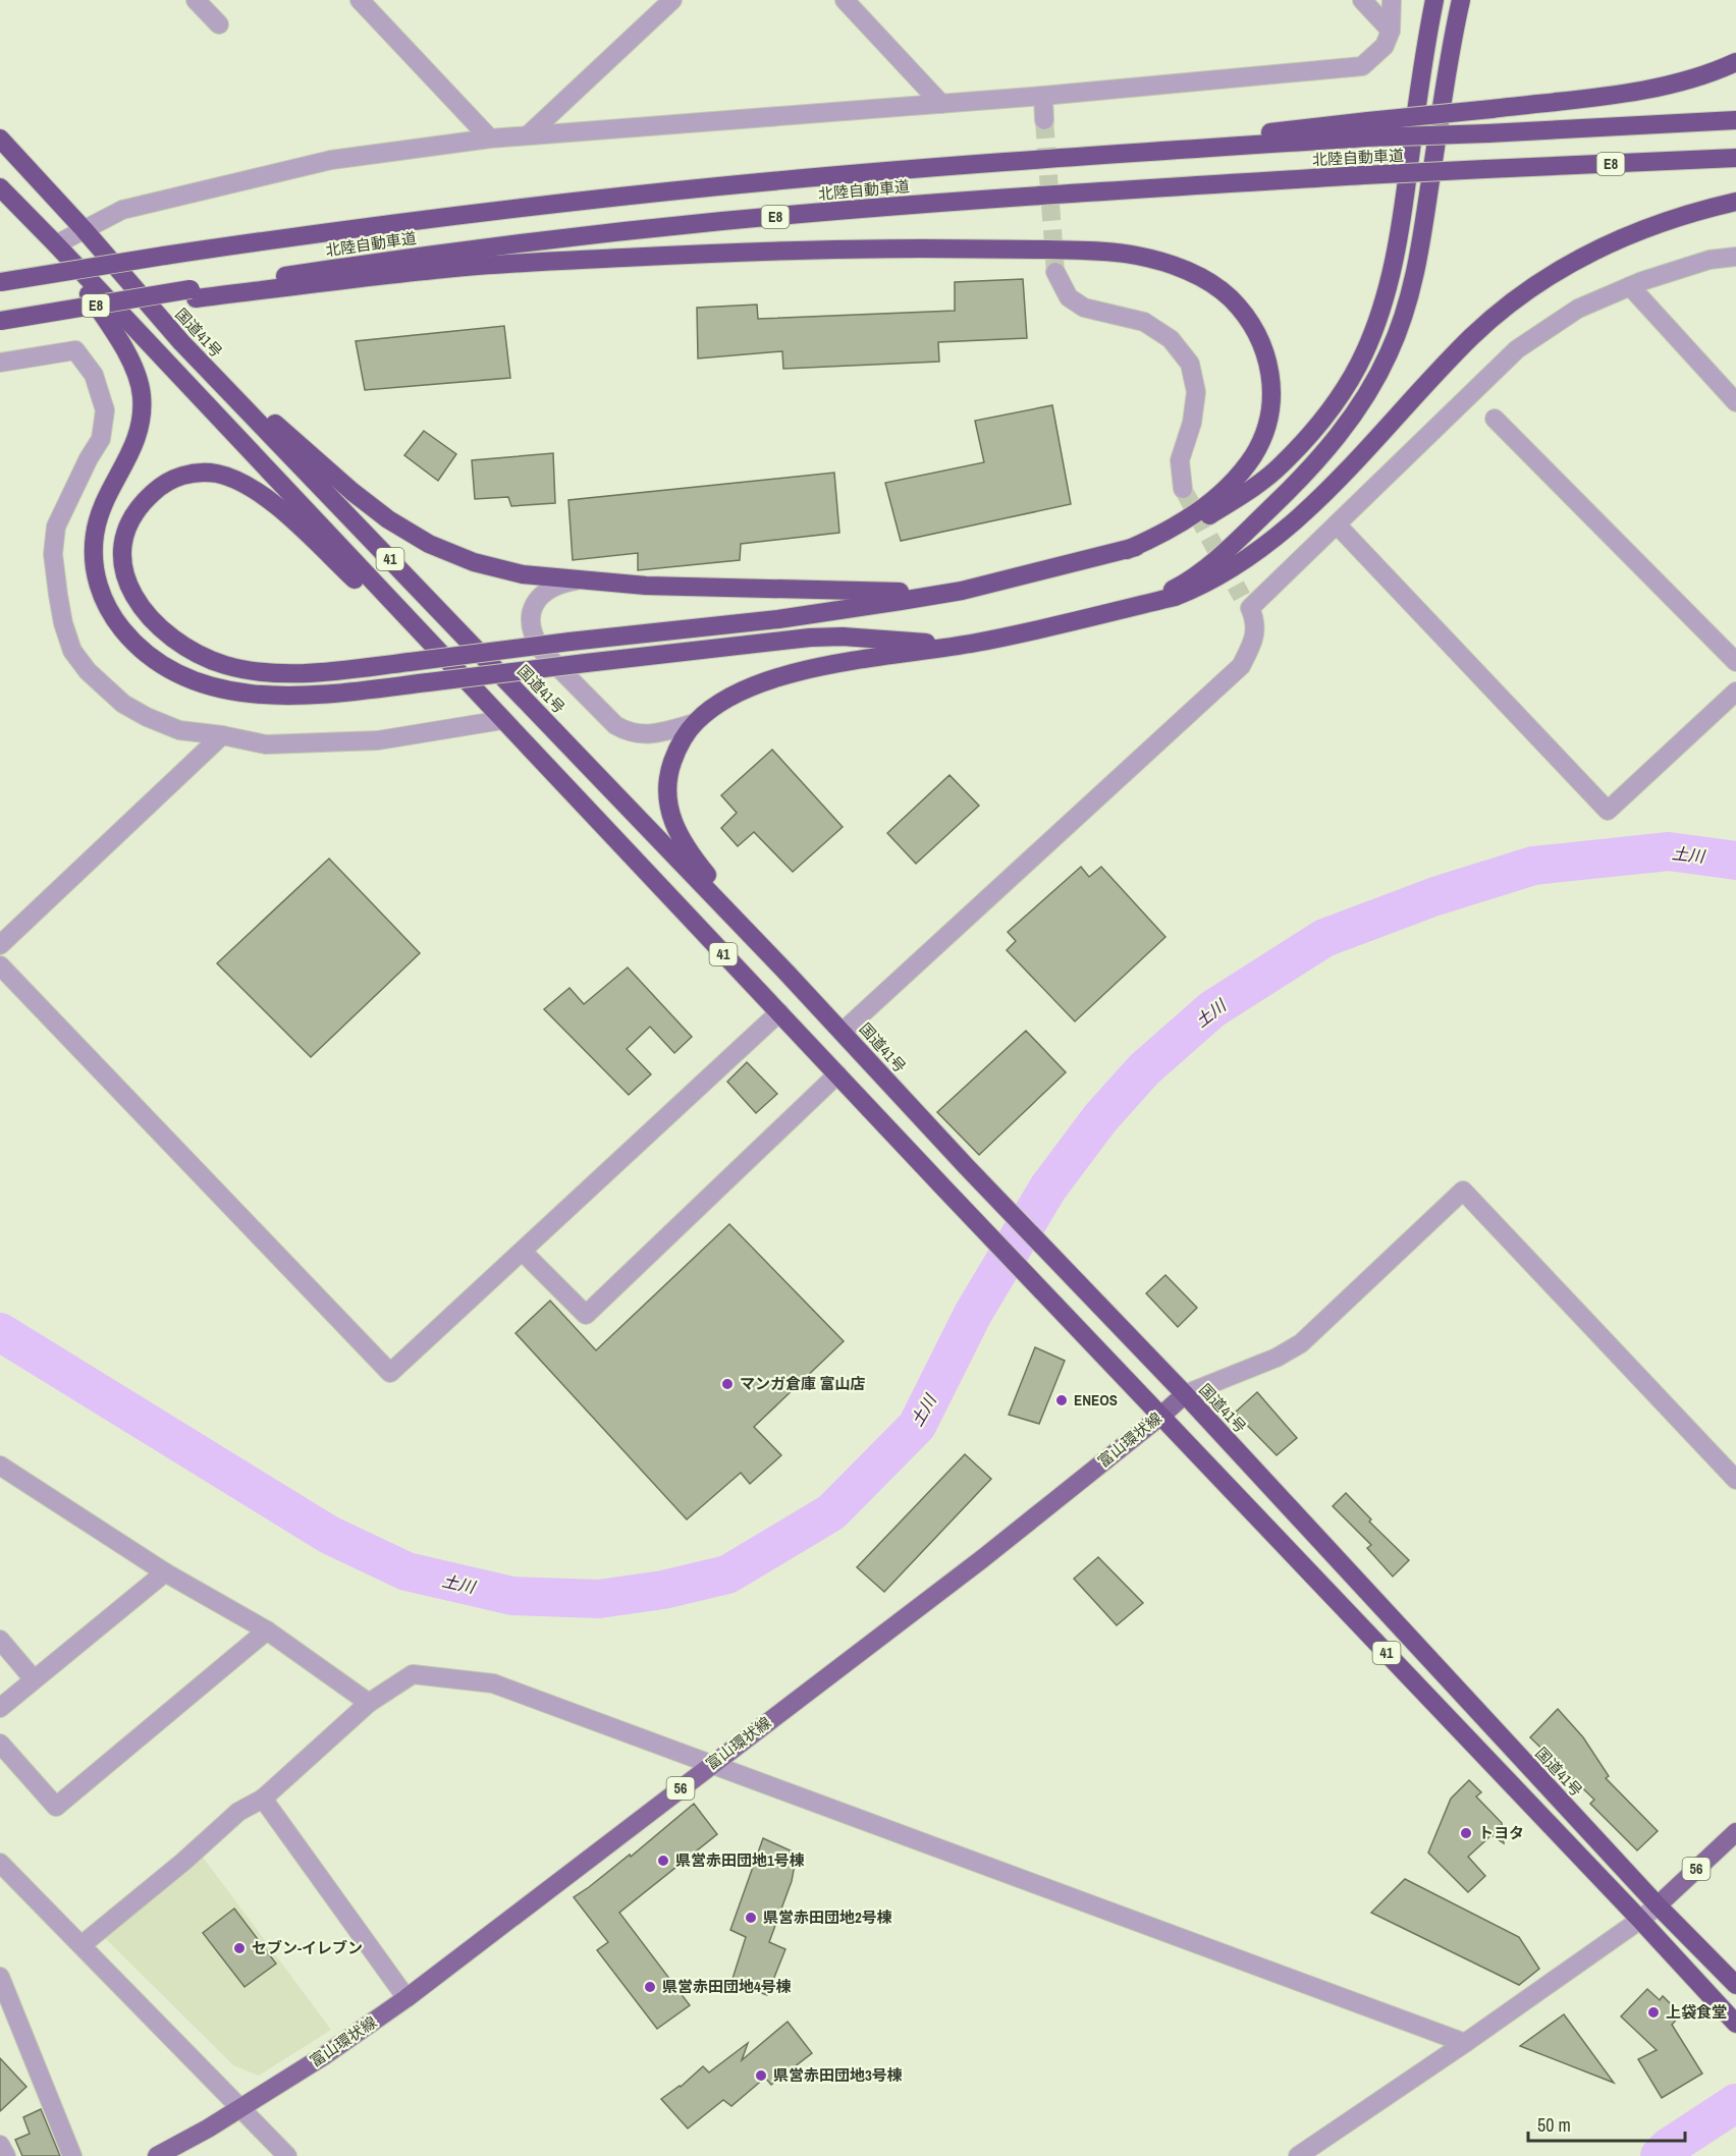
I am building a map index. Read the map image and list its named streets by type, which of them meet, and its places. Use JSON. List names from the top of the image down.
{
  "streets": {
    "highway": [
      "北陸自動車道",
      "E8",
      "国道41号",
      "41"
    ],
    "main road": ["富山環状線", "56"]
  },
  "crossings": [
    ["国道41号", "富山環状線"],
    ["国道41号", "56"],
    ["41", "富山環状線"]
  ],
  "water": ["土川"],
  "places": [
    "マンガ倉庫 富山店",
    "ENEOS",
    "トヨタ",
    "県営赤田団地1号棟",
    "県営赤田団地2号棟",
    "セブン-イレブン",
    "県営赤田団地4号棟",
    "上袋食堂",
    "県営赤田団地3号棟"
  ],
  "scale_bar": "50 m"
}
